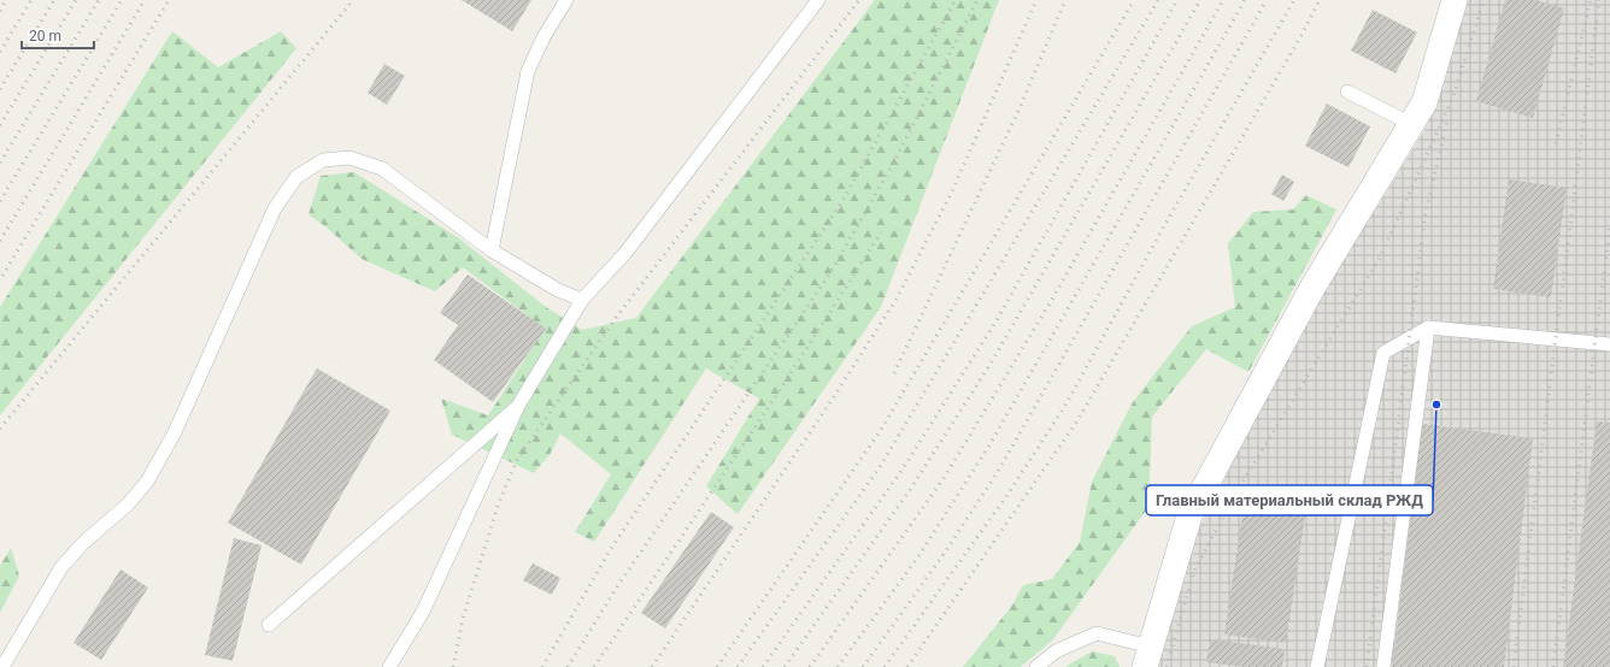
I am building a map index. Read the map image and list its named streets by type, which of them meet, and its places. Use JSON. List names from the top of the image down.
{
  "places": ["Главный материальный склад РЖД"],
  "scale_bar": "20 m"
}
